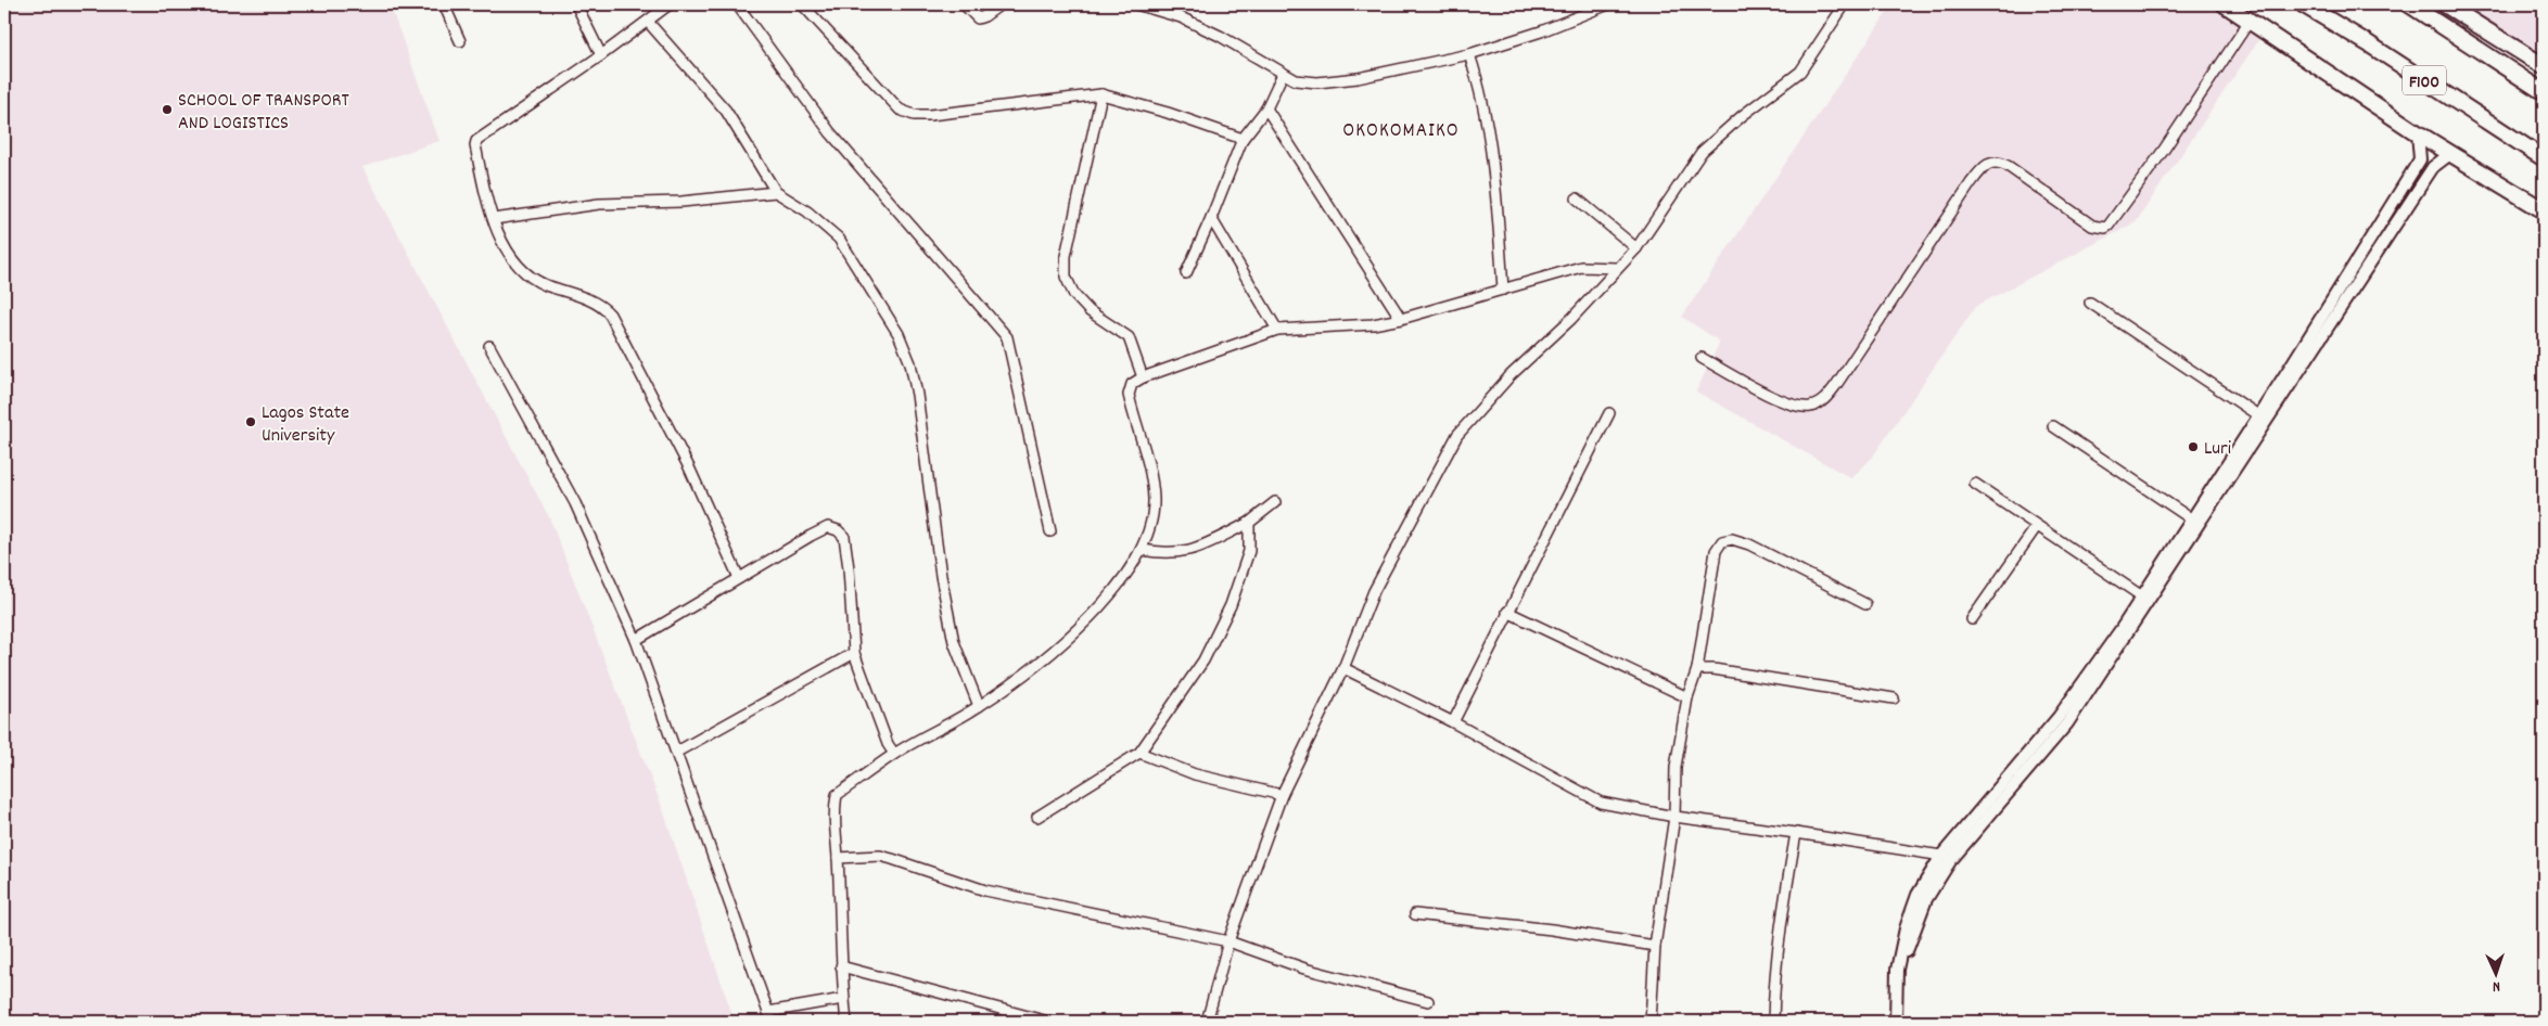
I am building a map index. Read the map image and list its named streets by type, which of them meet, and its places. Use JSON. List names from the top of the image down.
{
  "streets": {
    "main road": ["F100"]
  },
  "districts": ["OKOKOMAIKO"],
  "places": ["SCHOOL OF TRANSPORT AND LOGISTICS", "Lagos State University", "Luri"],
  "north": "bottom"
}
